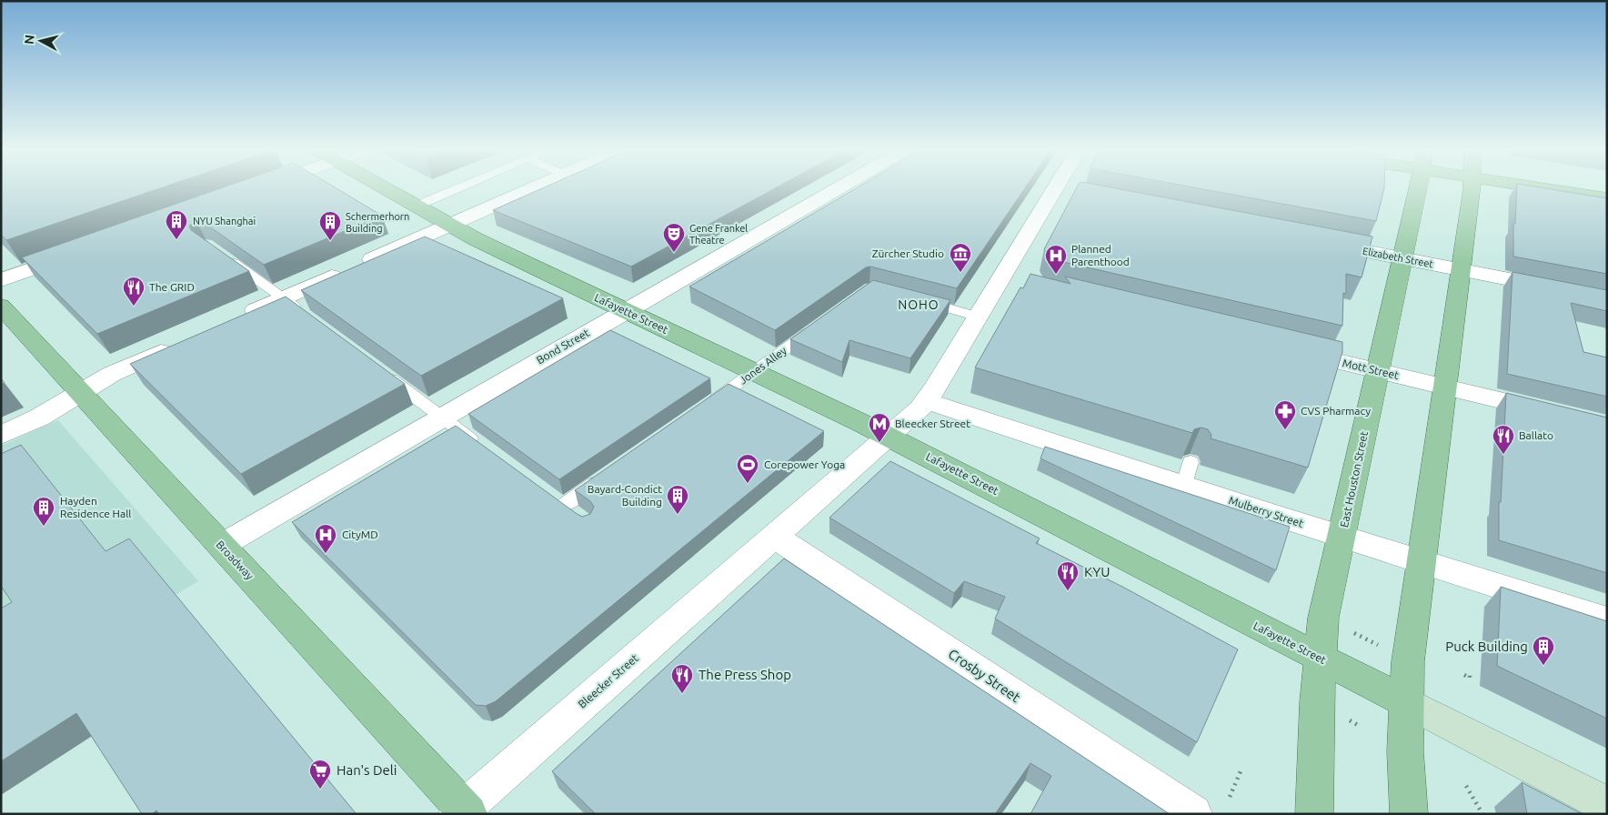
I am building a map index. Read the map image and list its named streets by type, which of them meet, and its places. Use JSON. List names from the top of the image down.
{
  "streets": {
    "main road": ["Lafayette Street", "East Houston Street", "Broadway"],
    "street": [
      "Elizabeth Street",
      "Bond Street",
      "Mott Street",
      "Mulberry Street",
      "Crosby Street",
      "Bleecker Street"
    ],
    "lane": ["Jones Alley"]
  },
  "crossings": [
    ["Elizabeth Street", "East Houston Street"],
    ["Lafayette Street", "Bond Street"],
    ["Lafayette Street", "Jones Alley"],
    ["Lafayette Street", "East Houston Street"],
    ["Lafayette Street", "Bleecker Street"],
    ["Bond Street", "Broadway"],
    ["Mott Street", "East Houston Street"],
    ["East Houston Street", "Mulberry Street"],
    ["Mulberry Street", "Bleecker Street"],
    ["Broadway", "Bleecker Street"],
    ["Crosby Street", "Bleecker Street"]
  ],
  "districts": ["NOHO"],
  "places": {
    "building": [
      "NYU Shanghai",
      "Schermerhorn Building",
      "Bayard-Condict Building",
      "Hayden Residence Hall",
      "Puck Building"
    ],
    "theatre": ["Gene Frankel Theatre"],
    "museum": ["Zürcher Studio"],
    "hospital": ["Planned Parenthood", "CityMD"],
    "restaurant": [
      "The GRID",
      "Ballato",
      "KYU",
      "The Press Shop"
    ],
    "pharmacy": ["CVS Pharmacy"],
    "metro station": ["Bleecker Street"],
    "sports": ["Corepower Yoga"],
    "supermarket": ["Han's Deli"]
  },
  "north": "left"
}
